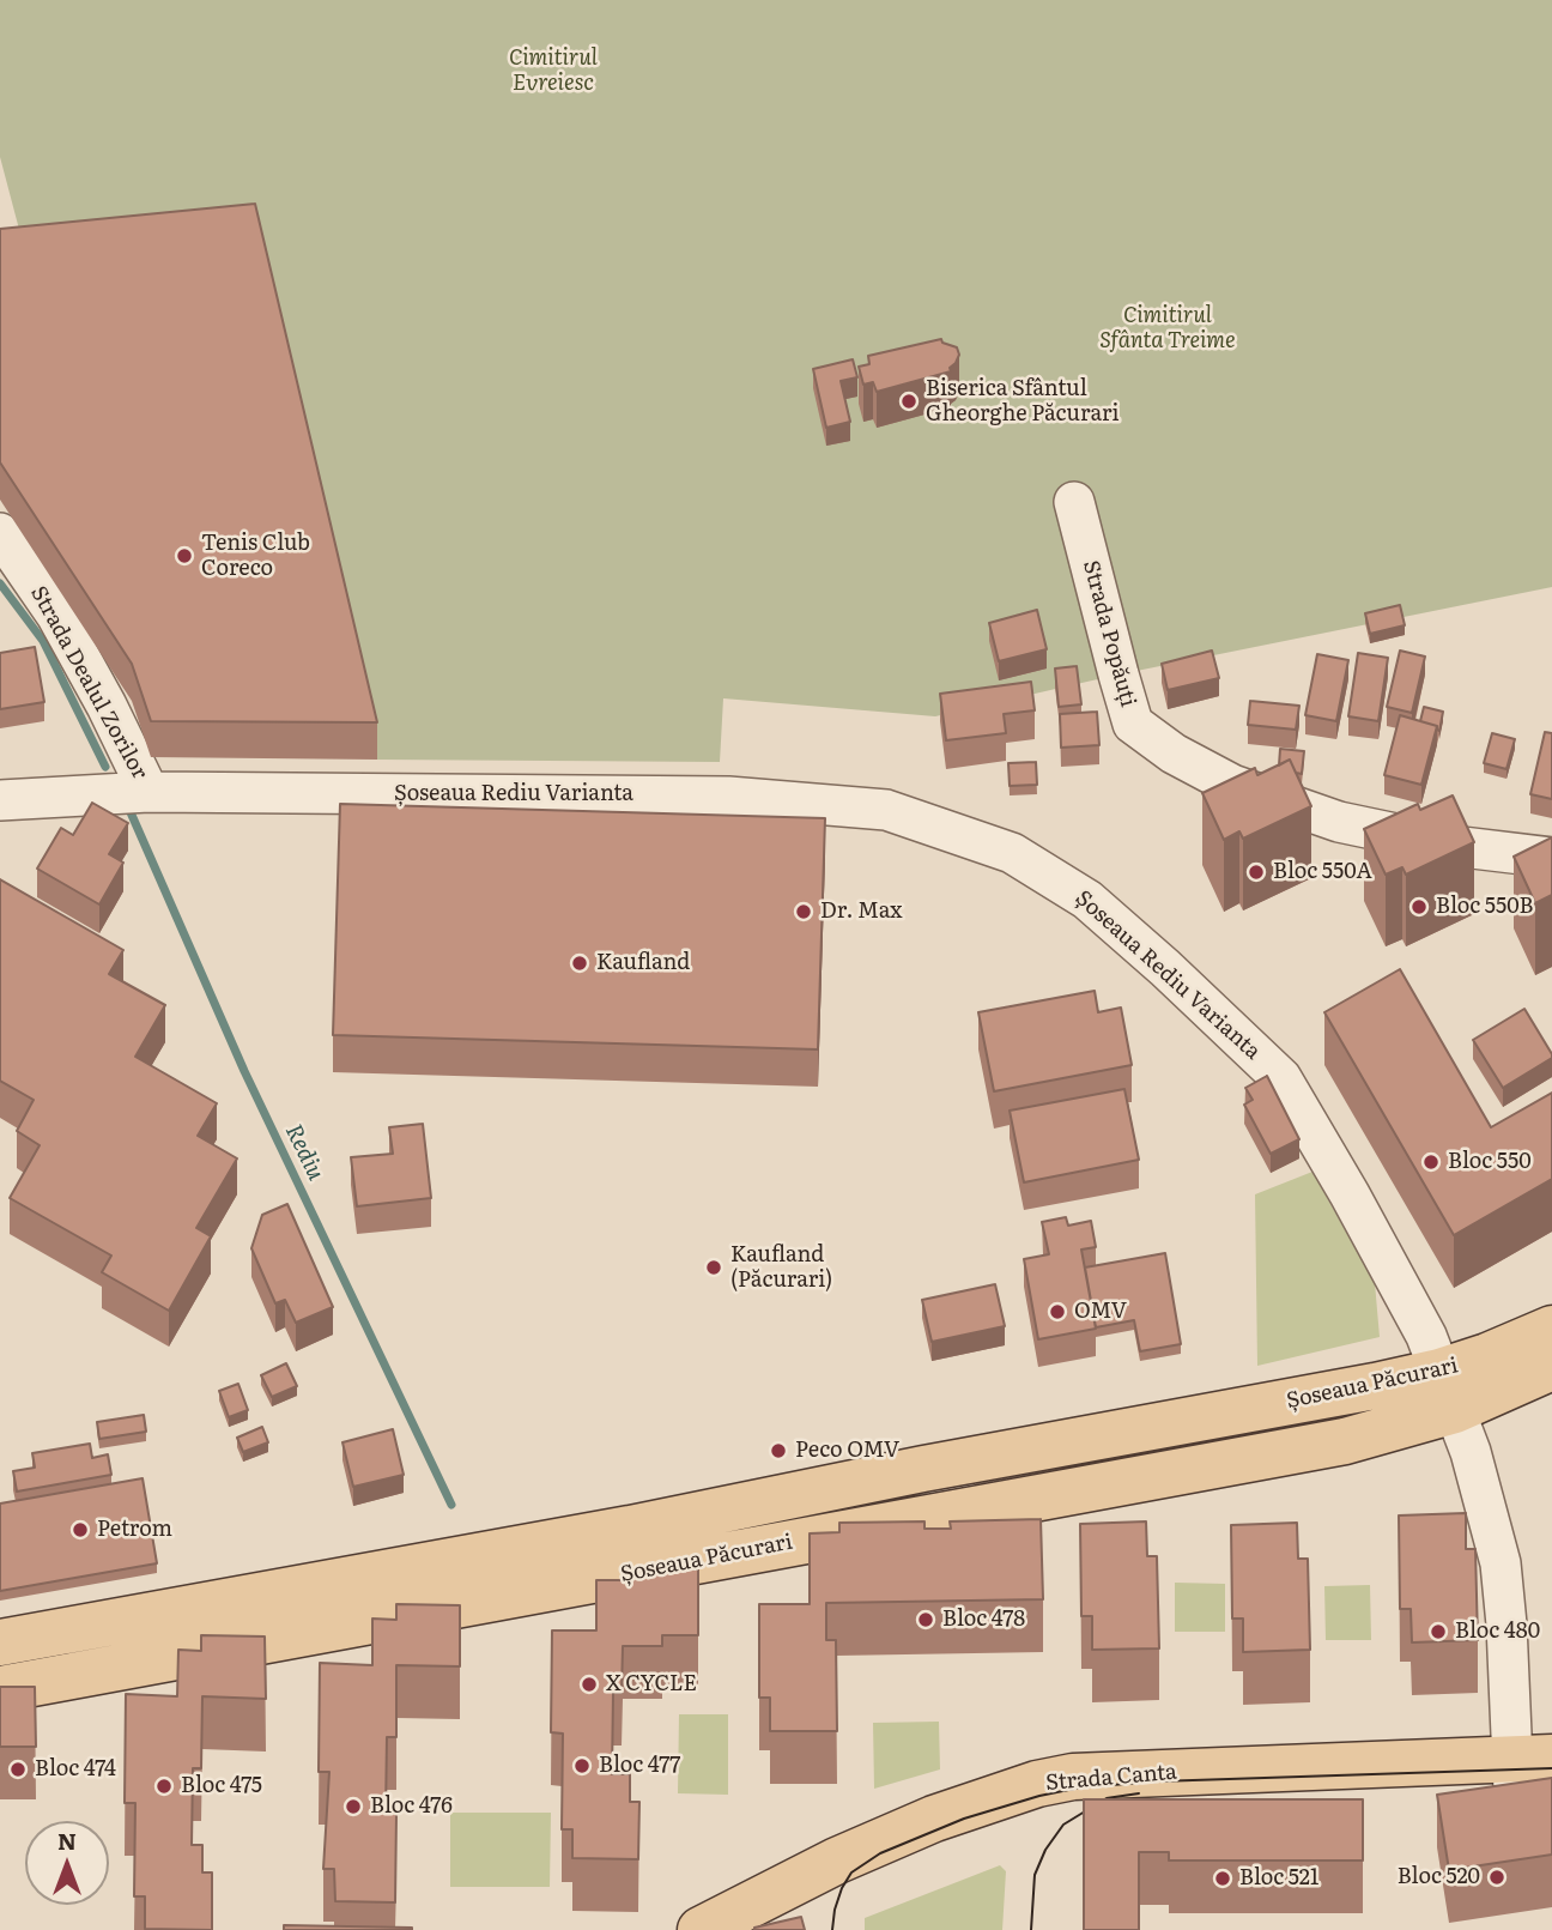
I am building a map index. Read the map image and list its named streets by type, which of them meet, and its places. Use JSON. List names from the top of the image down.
{
  "streets": {
    "main road": ["Șoseaua Păcurari", "Strada Canta"],
    "street": ["Strada Popăuți", "Strada Dealul Zorilor", "Șoseaua Rediu Varianta"]
  },
  "crossings": [
    ["Strada Dealul Zorilor", "Șoseaua Rediu Varianta"],
    ["Șoseaua Rediu Varianta", "Șoseaua Păcurari"],
    ["Șoseaua Rediu Varianta", "Strada Canta"]
  ],
  "water": ["Rediu"],
  "parks": ["Cimitirul Evreiesc", "Cimitirul Sfânta Treime"],
  "places": [
    "Biserica Sfântul Gheorghe Păcurari",
    "Tenis Club Coreco",
    "Bloc 550A",
    "Bloc 550B",
    "Dr. Max",
    "Kaufland",
    "Bloc 550",
    "Kaufland (Păcurari)",
    "OMV",
    "Peco OMV",
    "Petrom",
    "Bloc 478",
    "Bloc 480",
    "X CYCLE",
    "Bloc 477",
    "Bloc 474",
    "Bloc 475",
    "Bloc 476",
    "Bloc 520",
    "Bloc 521"
  ],
  "north": "top"
}
